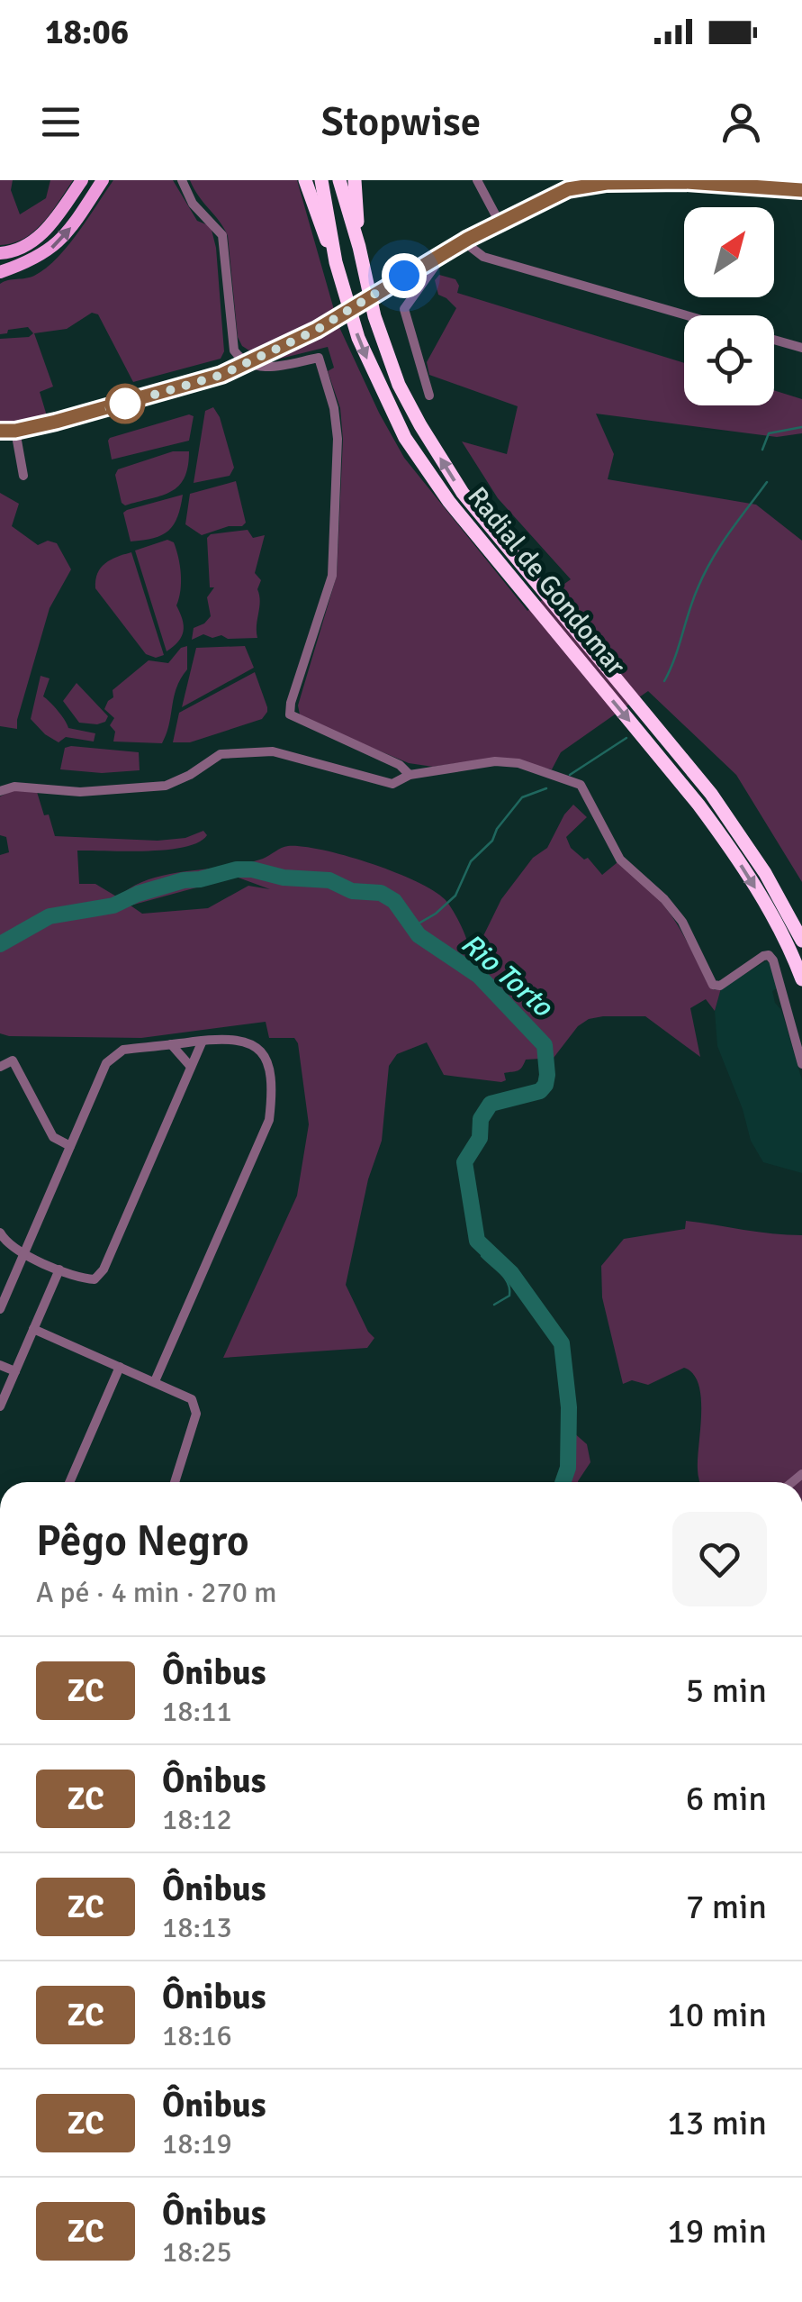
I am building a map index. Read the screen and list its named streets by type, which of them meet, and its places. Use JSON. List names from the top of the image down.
{
  "streets": {
    "highway": ["Radial de Gondomar"]
  },
  "water": ["Rio Torto"],
  "lines": ["bus line ZC"],
  "north": "top right",
  "page": {
    "status": "18:06",
    "header": "Stopwise",
    "heading": ["Pêgo Negro", "A pé · 4 min · 270 m"],
    "list": [
      {
        "mark": "ZC",
        "name": "Ônibus",
        "note": "18:11",
        "value": "5 min"
      },
      {
        "mark": "ZC",
        "name": "Ônibus",
        "note": "18:12",
        "value": "6 min"
      },
      {
        "mark": "ZC",
        "name": "Ônibus",
        "note": "18:13",
        "value": "7 min"
      },
      {
        "mark": "ZC",
        "name": "Ônibus",
        "note": "18:16",
        "value": "10 min"
      },
      {
        "mark": "ZC",
        "name": "Ônibus",
        "note": "18:19",
        "value": "13 min"
      },
      {
        "mark": "ZC",
        "name": "Ônibus",
        "note": "18:25",
        "value": "19 min"
      }
    ]
  }
}
